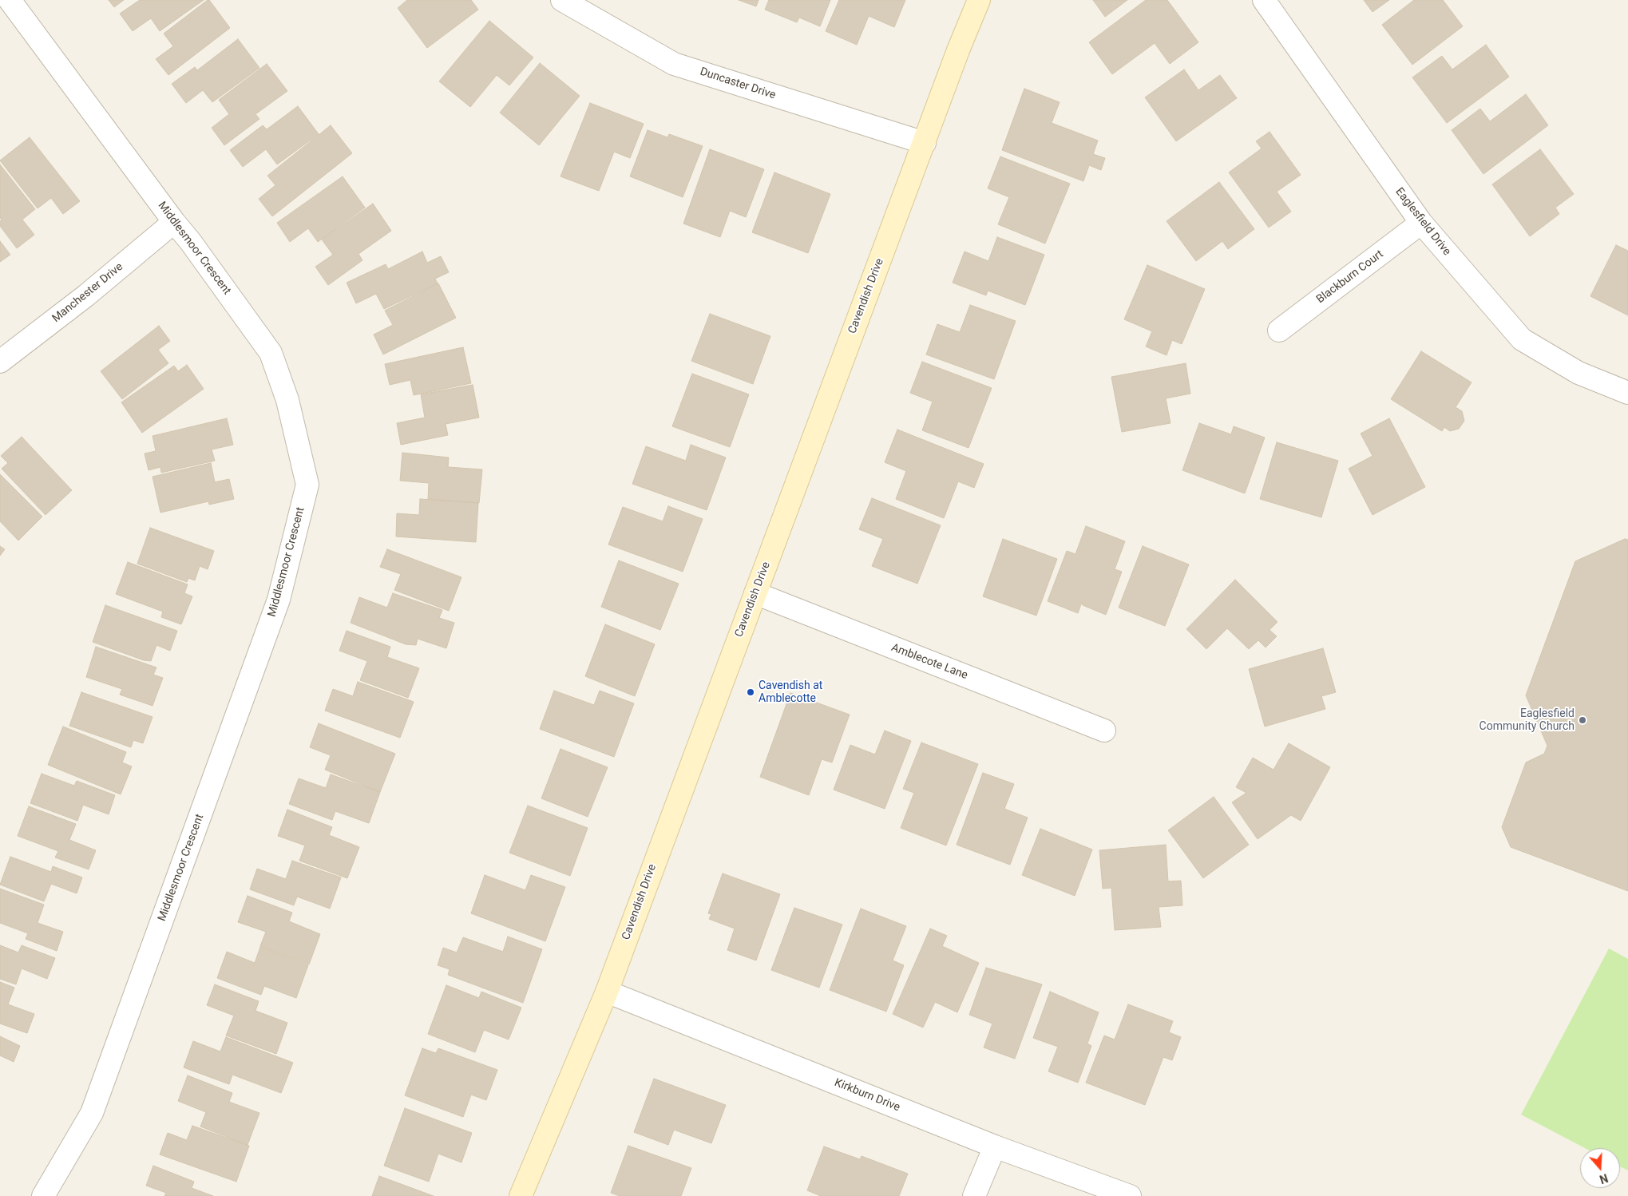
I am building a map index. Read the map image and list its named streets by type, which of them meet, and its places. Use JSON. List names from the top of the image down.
{
  "streets": {
    "street": [
      "Duncaster Drive",
      "Eaglesfield Drive",
      "Middlesmoor Crescent",
      "Blackburn Court",
      "Manchester Drive",
      "Cavendish Drive",
      "Amblecote Lane",
      "Kirkburn Drive"
    ]
  },
  "crossings": [
    ["Duncaster Drive", "Cavendish Drive"],
    ["Eaglesfield Drive", "Blackburn Court"],
    ["Middlesmoor Crescent", "Manchester Drive"],
    ["Cavendish Drive", "Amblecote Lane"],
    ["Cavendish Drive", "Kirkburn Drive"]
  ],
  "places": ["Cavendish at Amblecotte", "Eaglesfield Community Church"],
  "north": "bottom"
}
